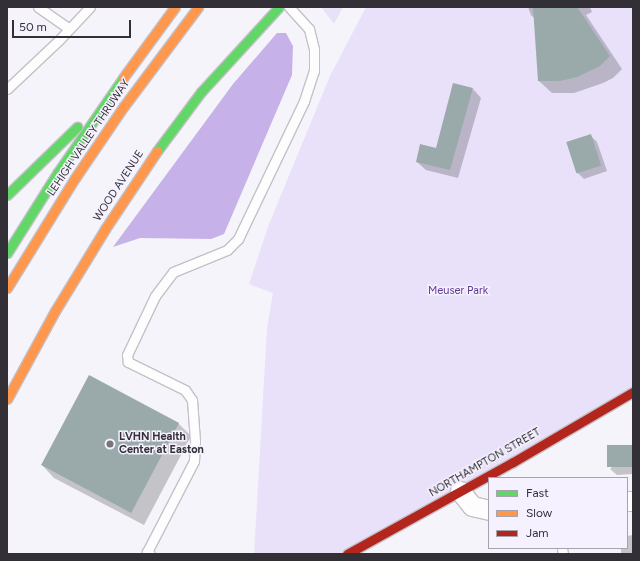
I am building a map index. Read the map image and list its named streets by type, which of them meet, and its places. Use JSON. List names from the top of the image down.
{
  "streets": {
    "main road": ["LEHIGH VALLEY THRUWAY", "WOOD AVENUE", "NORTHAMPTON STREET"]
  },
  "parks": ["Meuser Park"],
  "places": ["LVHN Health Center at Easton"],
  "legend": ["Fast", "Slow", "Jam"],
  "scale_bar": "50 m"
}
